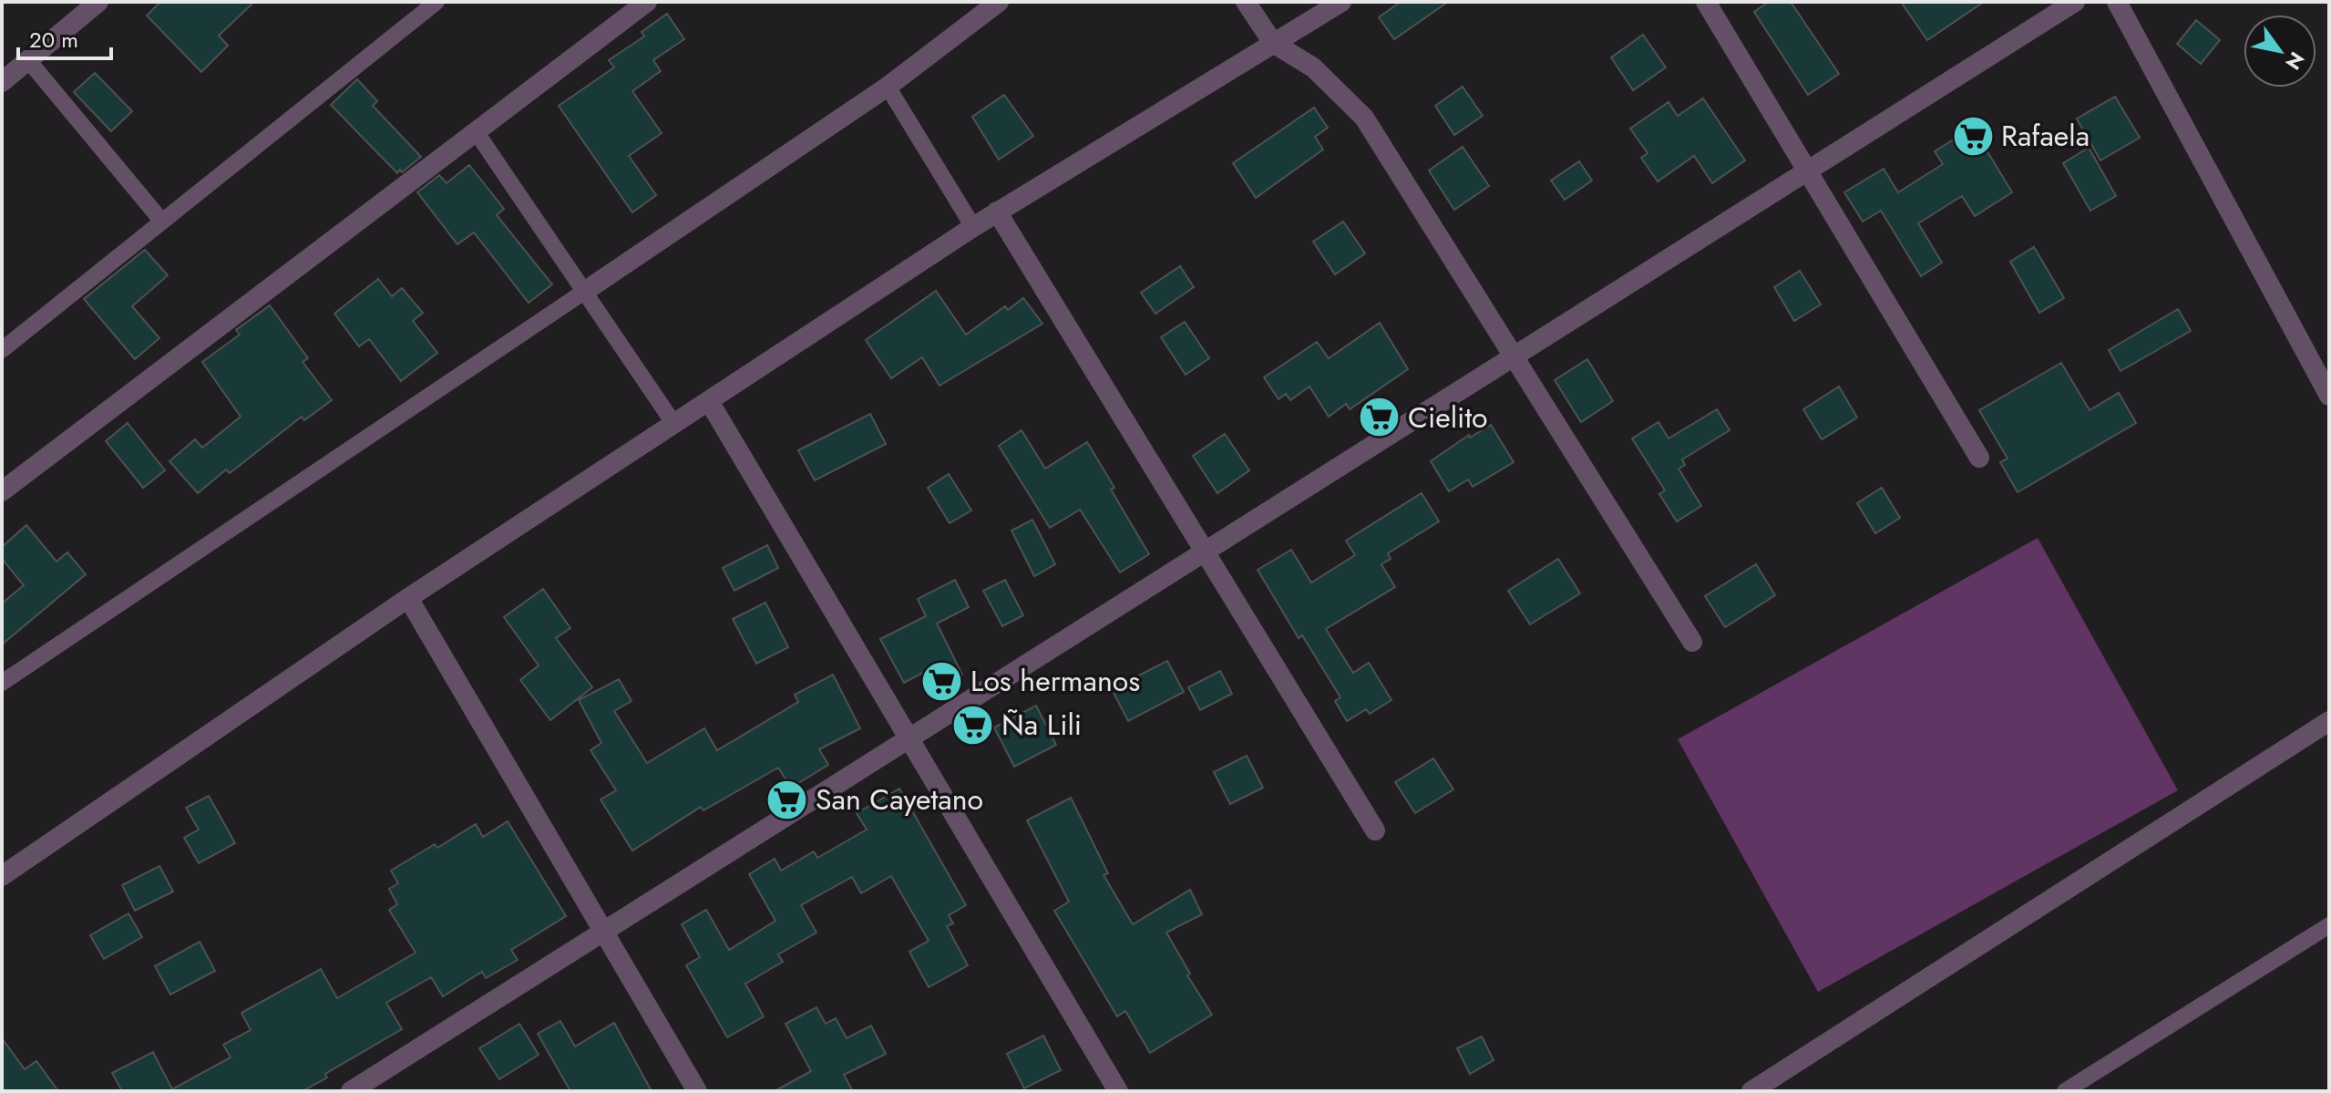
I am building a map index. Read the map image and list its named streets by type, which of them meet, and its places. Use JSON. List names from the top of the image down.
{
  "places": {
    "supermarket": [
      "Rafaela",
      "Cielito",
      "Los hermanos",
      "Ña Lili",
      "San Cayetano"
    ]
  },
  "scale_bar": "20 m",
  "north": "bottom right"
}
